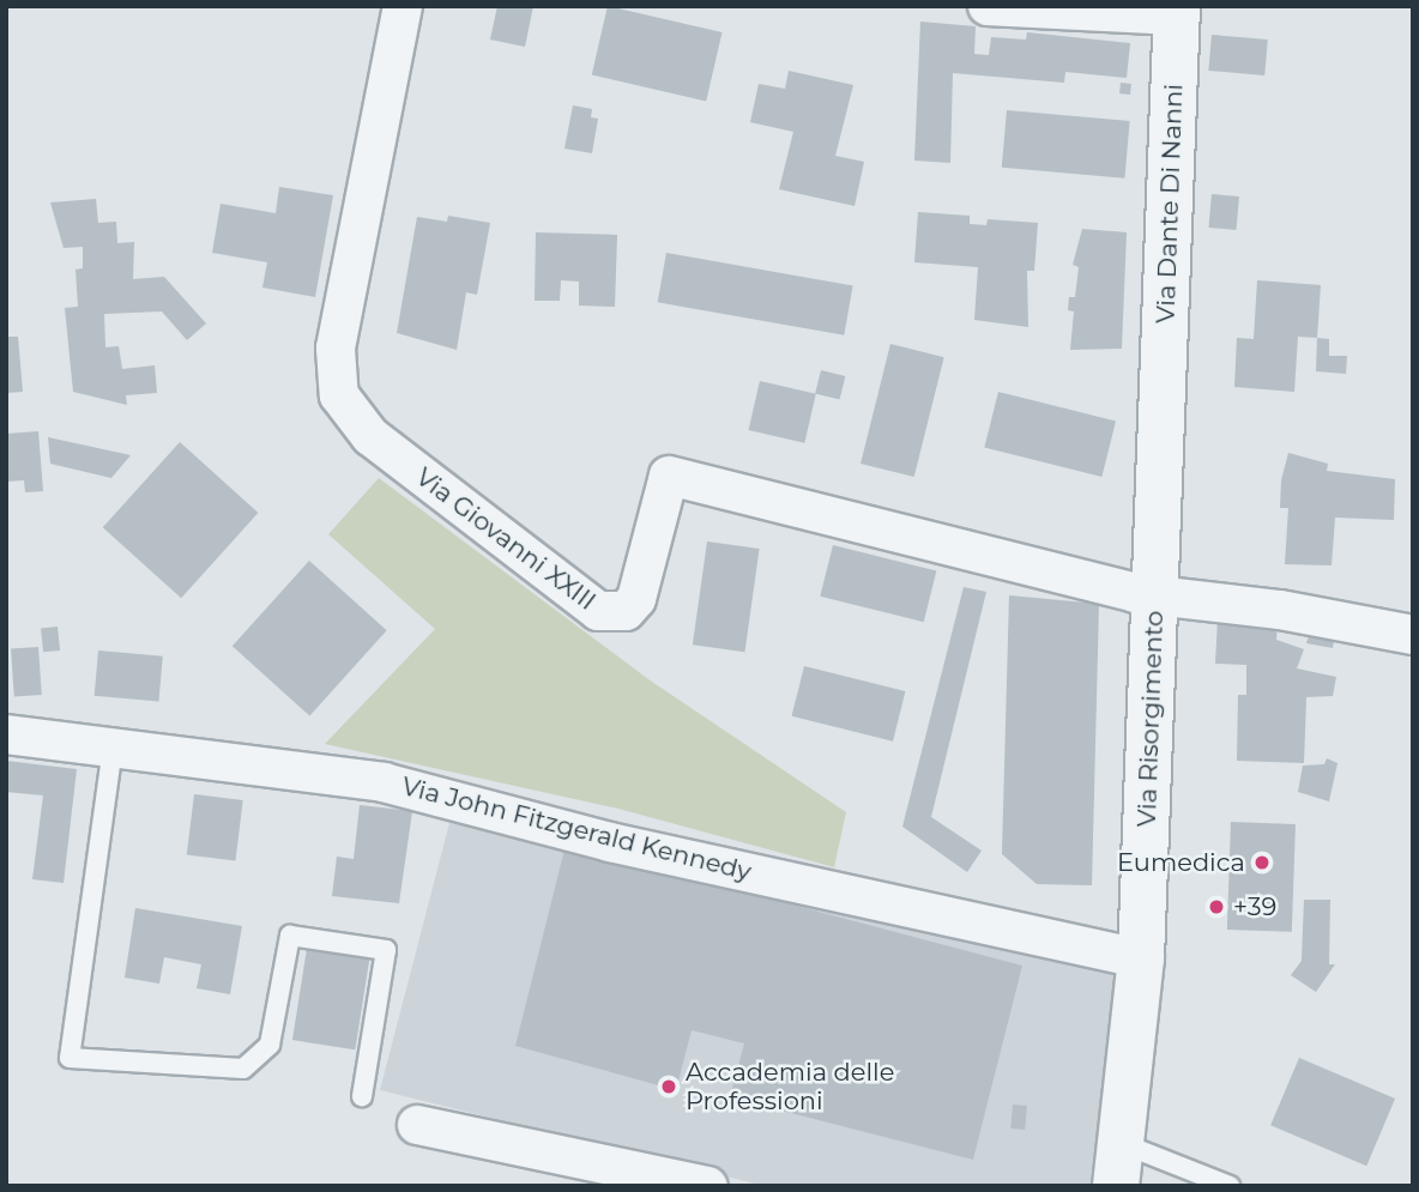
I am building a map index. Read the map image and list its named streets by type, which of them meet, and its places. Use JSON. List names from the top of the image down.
{
  "streets": {
    "street": [
      "Via Dante Di Nanni",
      "Via Giovanni XXIII",
      "Via Risorgimento",
      "Via John Fitzgerald Kennedy"
    ]
  },
  "crossings": [
    ["Via Dante Di Nanni", "Via Risorgimento"],
    ["Via Giovanni XXIII", "Via Risorgimento"],
    ["Via Risorgimento", "Via John Fitzgerald Kennedy"]
  ],
  "places": ["Eumedica", "+39", "Accademia delle Professioni"]
}
